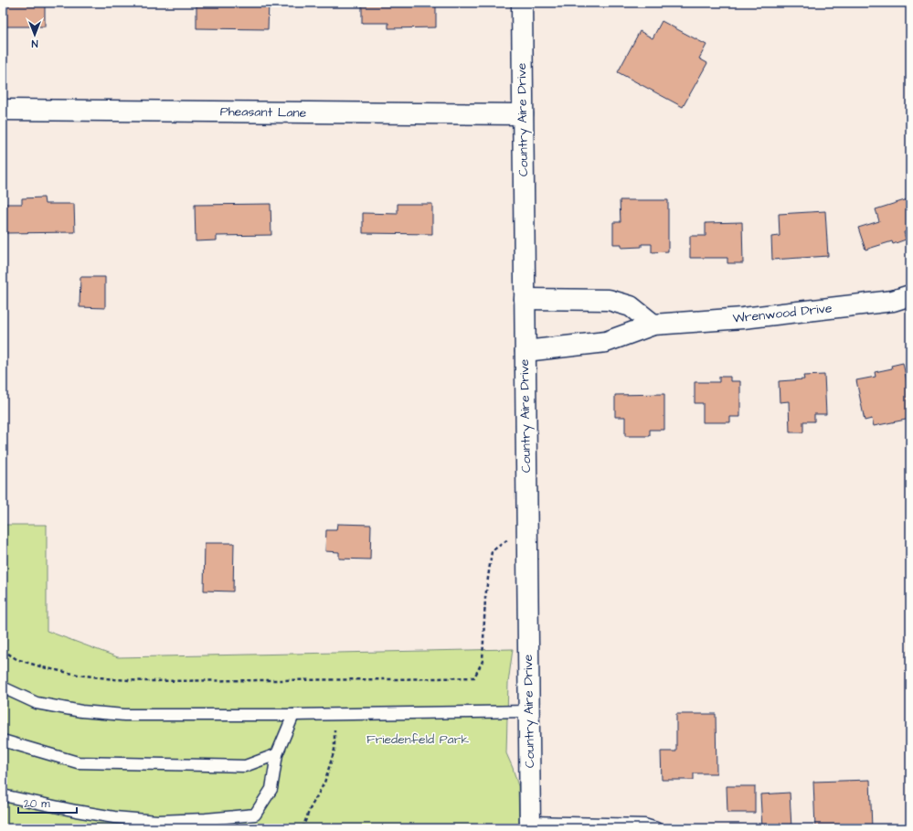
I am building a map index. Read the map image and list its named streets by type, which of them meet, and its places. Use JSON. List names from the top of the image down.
{
  "streets": {
    "street": ["Pheasant Lane", "Country Aire Drive", "Wrenwood Drive"]
  },
  "crossings": [
    ["Pheasant Lane", "Country Aire Drive"],
    ["Country Aire Drive", "Wrenwood Drive"]
  ],
  "parks": ["Friedenfeld Park"],
  "scale_bar": "20 m",
  "north": "bottom"
}
